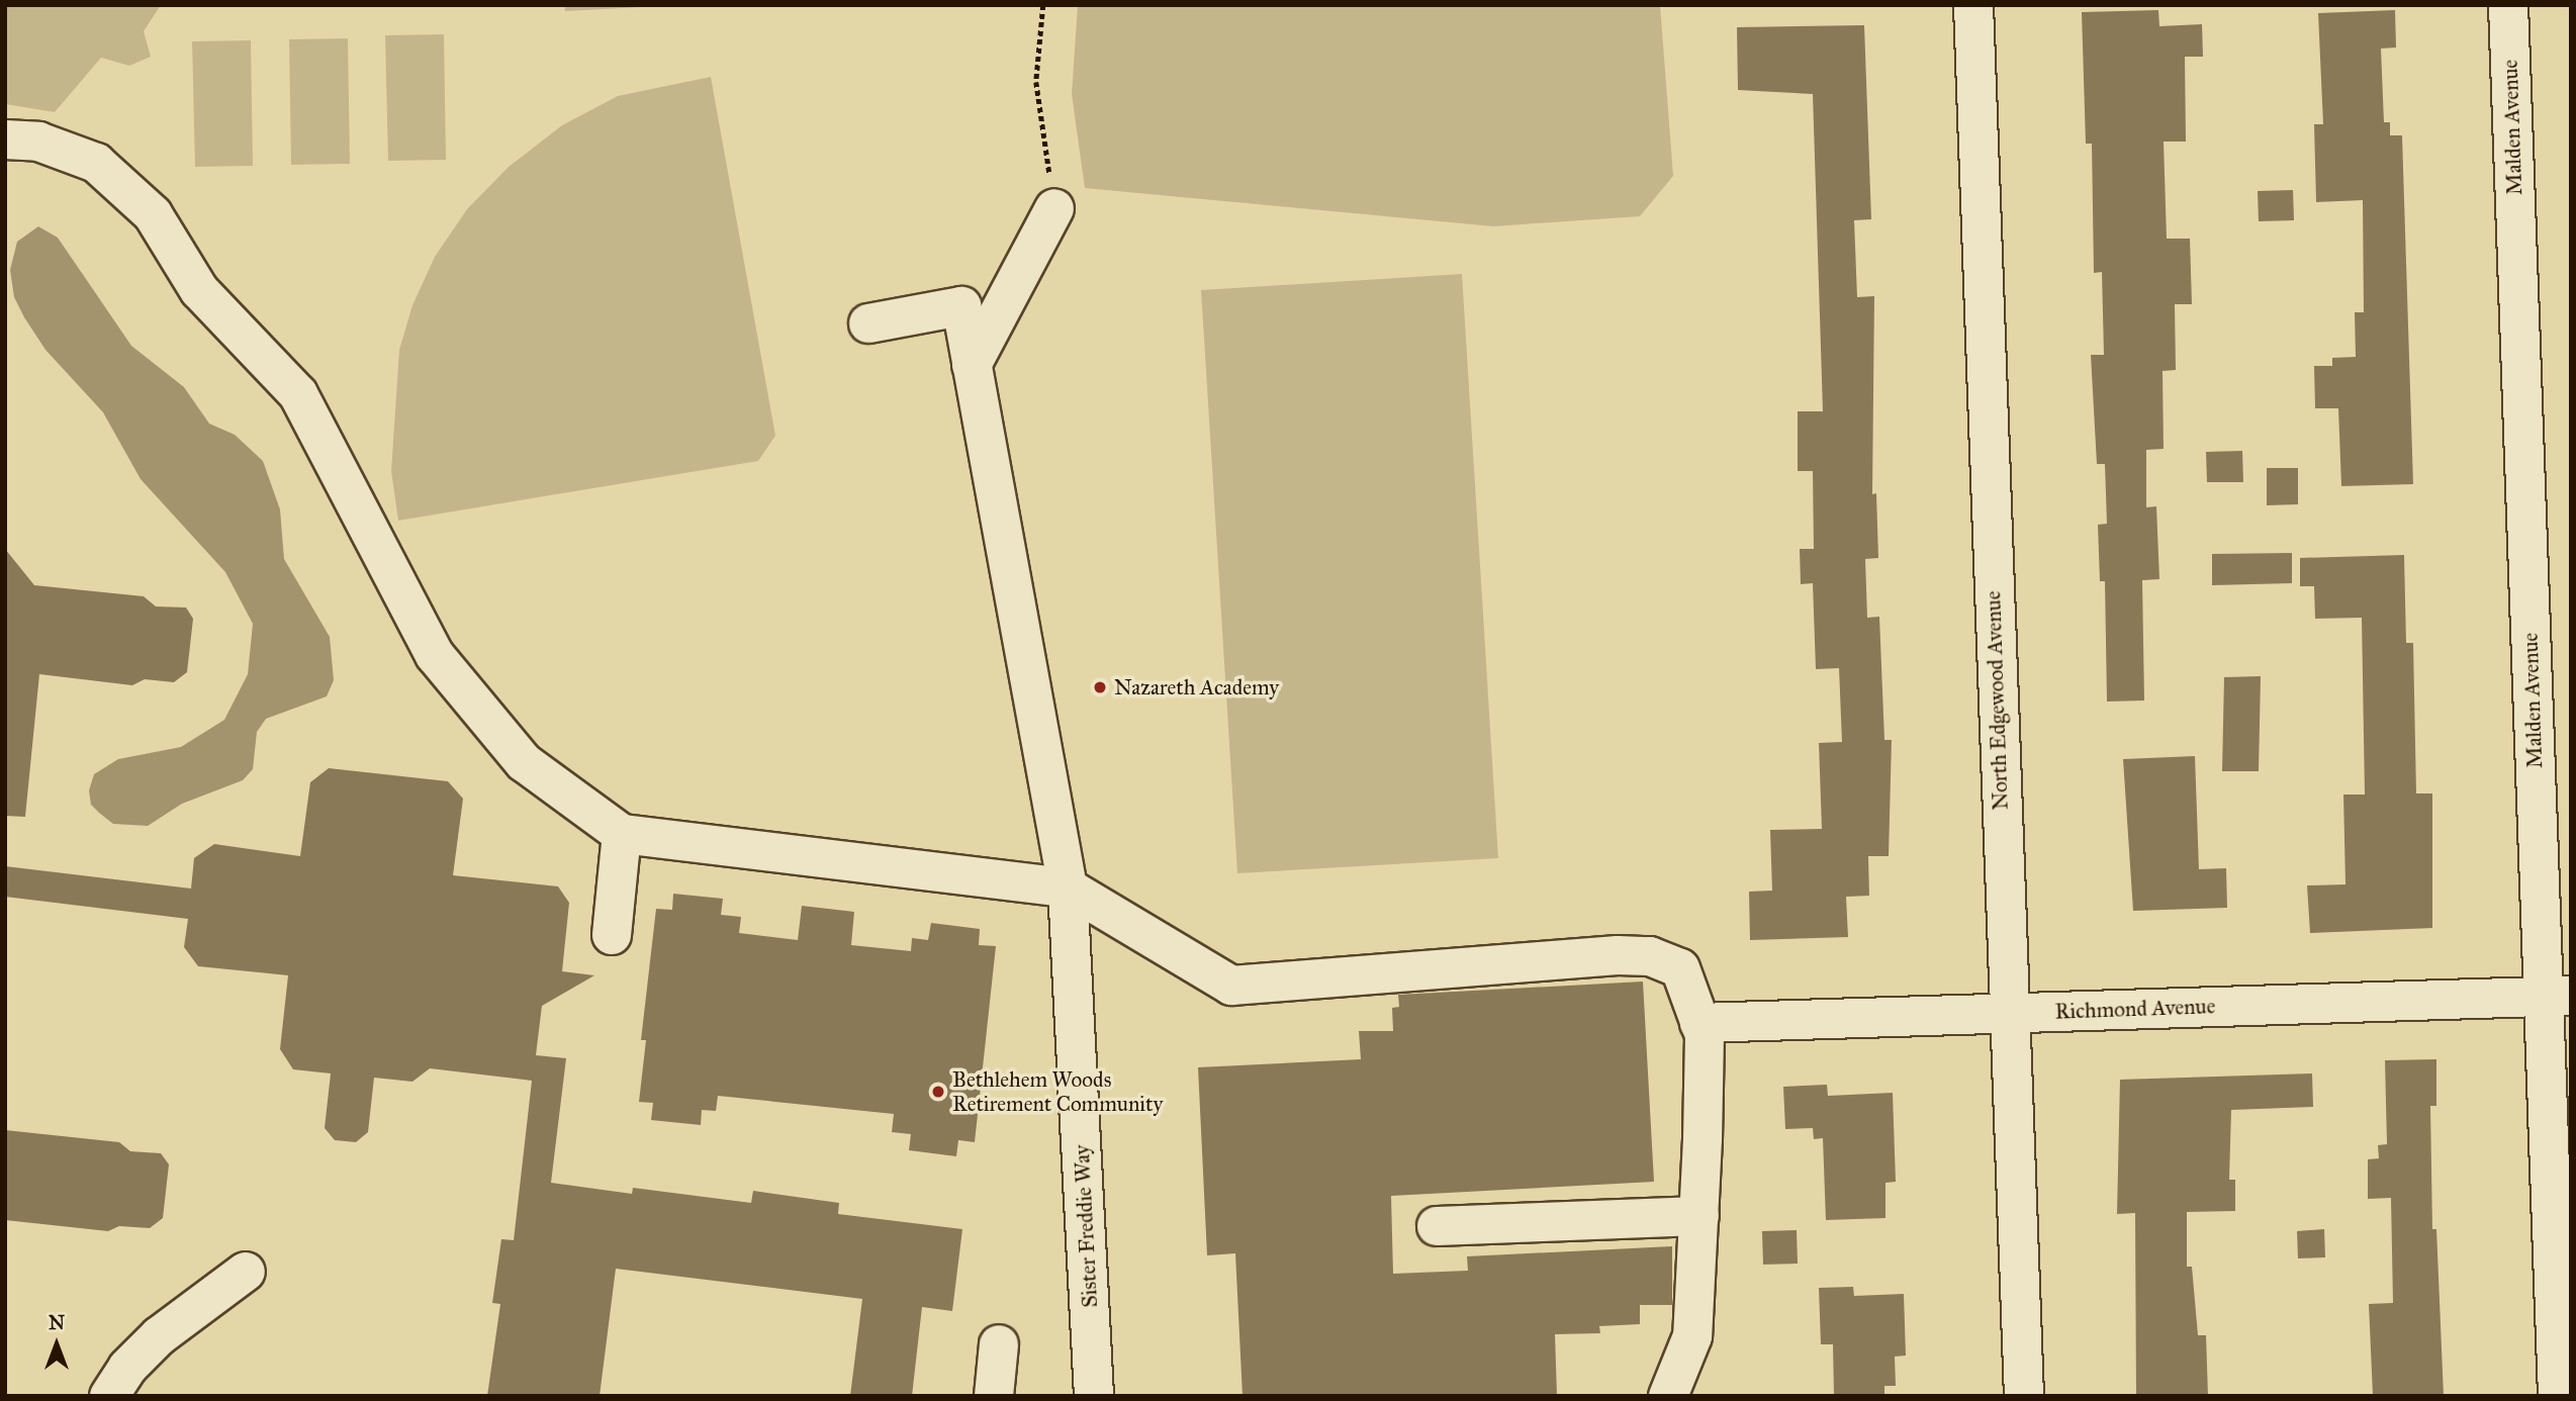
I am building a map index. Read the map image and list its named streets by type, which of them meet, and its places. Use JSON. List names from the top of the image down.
{
  "streets": {
    "street": [
      "Malden Avenue",
      "North Edgewood Avenue",
      "Richmond Avenue",
      "Sister Freddie Way"
    ]
  },
  "crossings": [
    ["Malden Avenue", "Richmond Avenue"],
    ["North Edgewood Avenue", "Richmond Avenue"]
  ],
  "places": ["Nazareth Academy", "Bethlehem Woods Retirement Community"],
  "north": "top"
}
